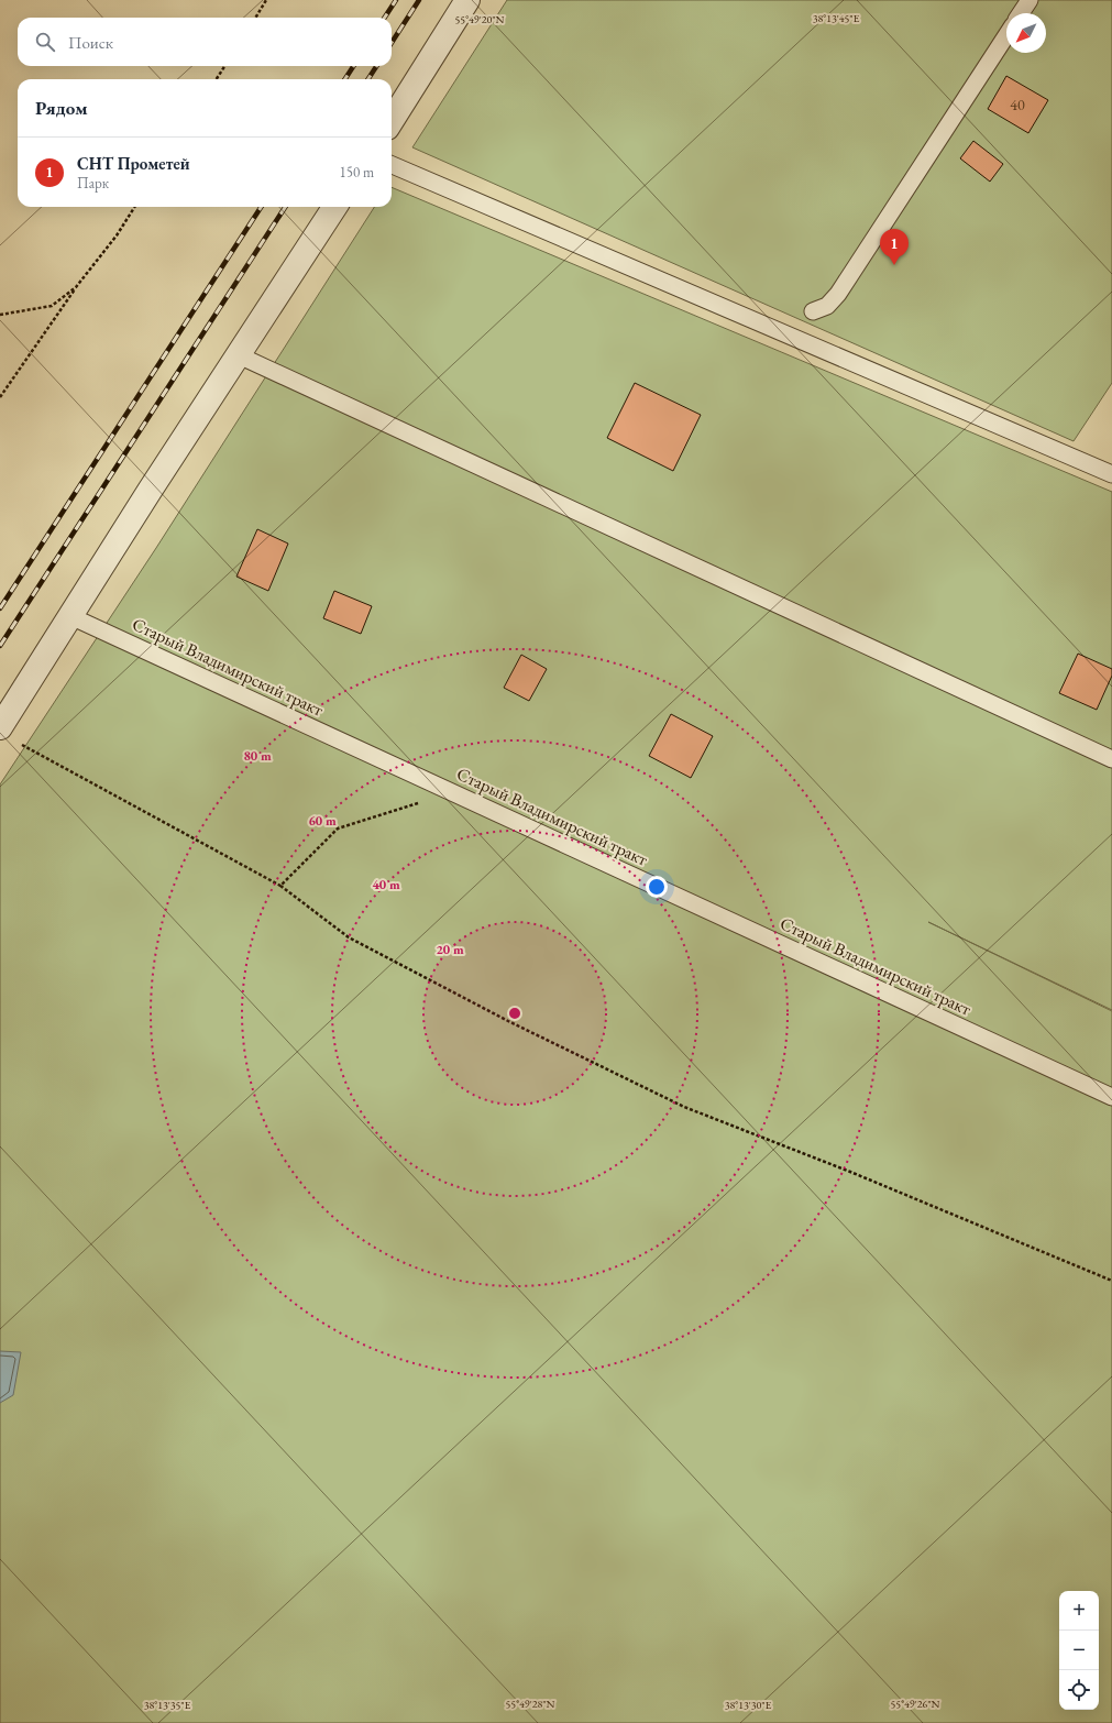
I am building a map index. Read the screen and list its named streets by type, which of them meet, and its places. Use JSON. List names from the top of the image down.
{
  "streets": {
    "lane": ["Старый Владимирский тракт"]
  },
  "house_numbers": ["40"],
  "north": "bottom left",
  "page": {
    "search": "Поиск",
    "heading": "Рядом",
    "list": [
      {
        "mark": "1",
        "name": "СНТ Прометей",
        "note": "Парк",
        "value": "150 m"
      }
    ],
    "pins": "1",
    "map_buttons": ["+", "−"]
  },
  "coordinates": [
    "38°13'45\"E",
    "55°49'20\"N",
    "55°49'28\"N",
    "55°49'26\"N",
    "38°13'35\"E",
    "38°13'30\"E"
  ],
  "rings": [
    "80 m",
    "60 m",
    "40 m",
    "20 m"
  ]
}
